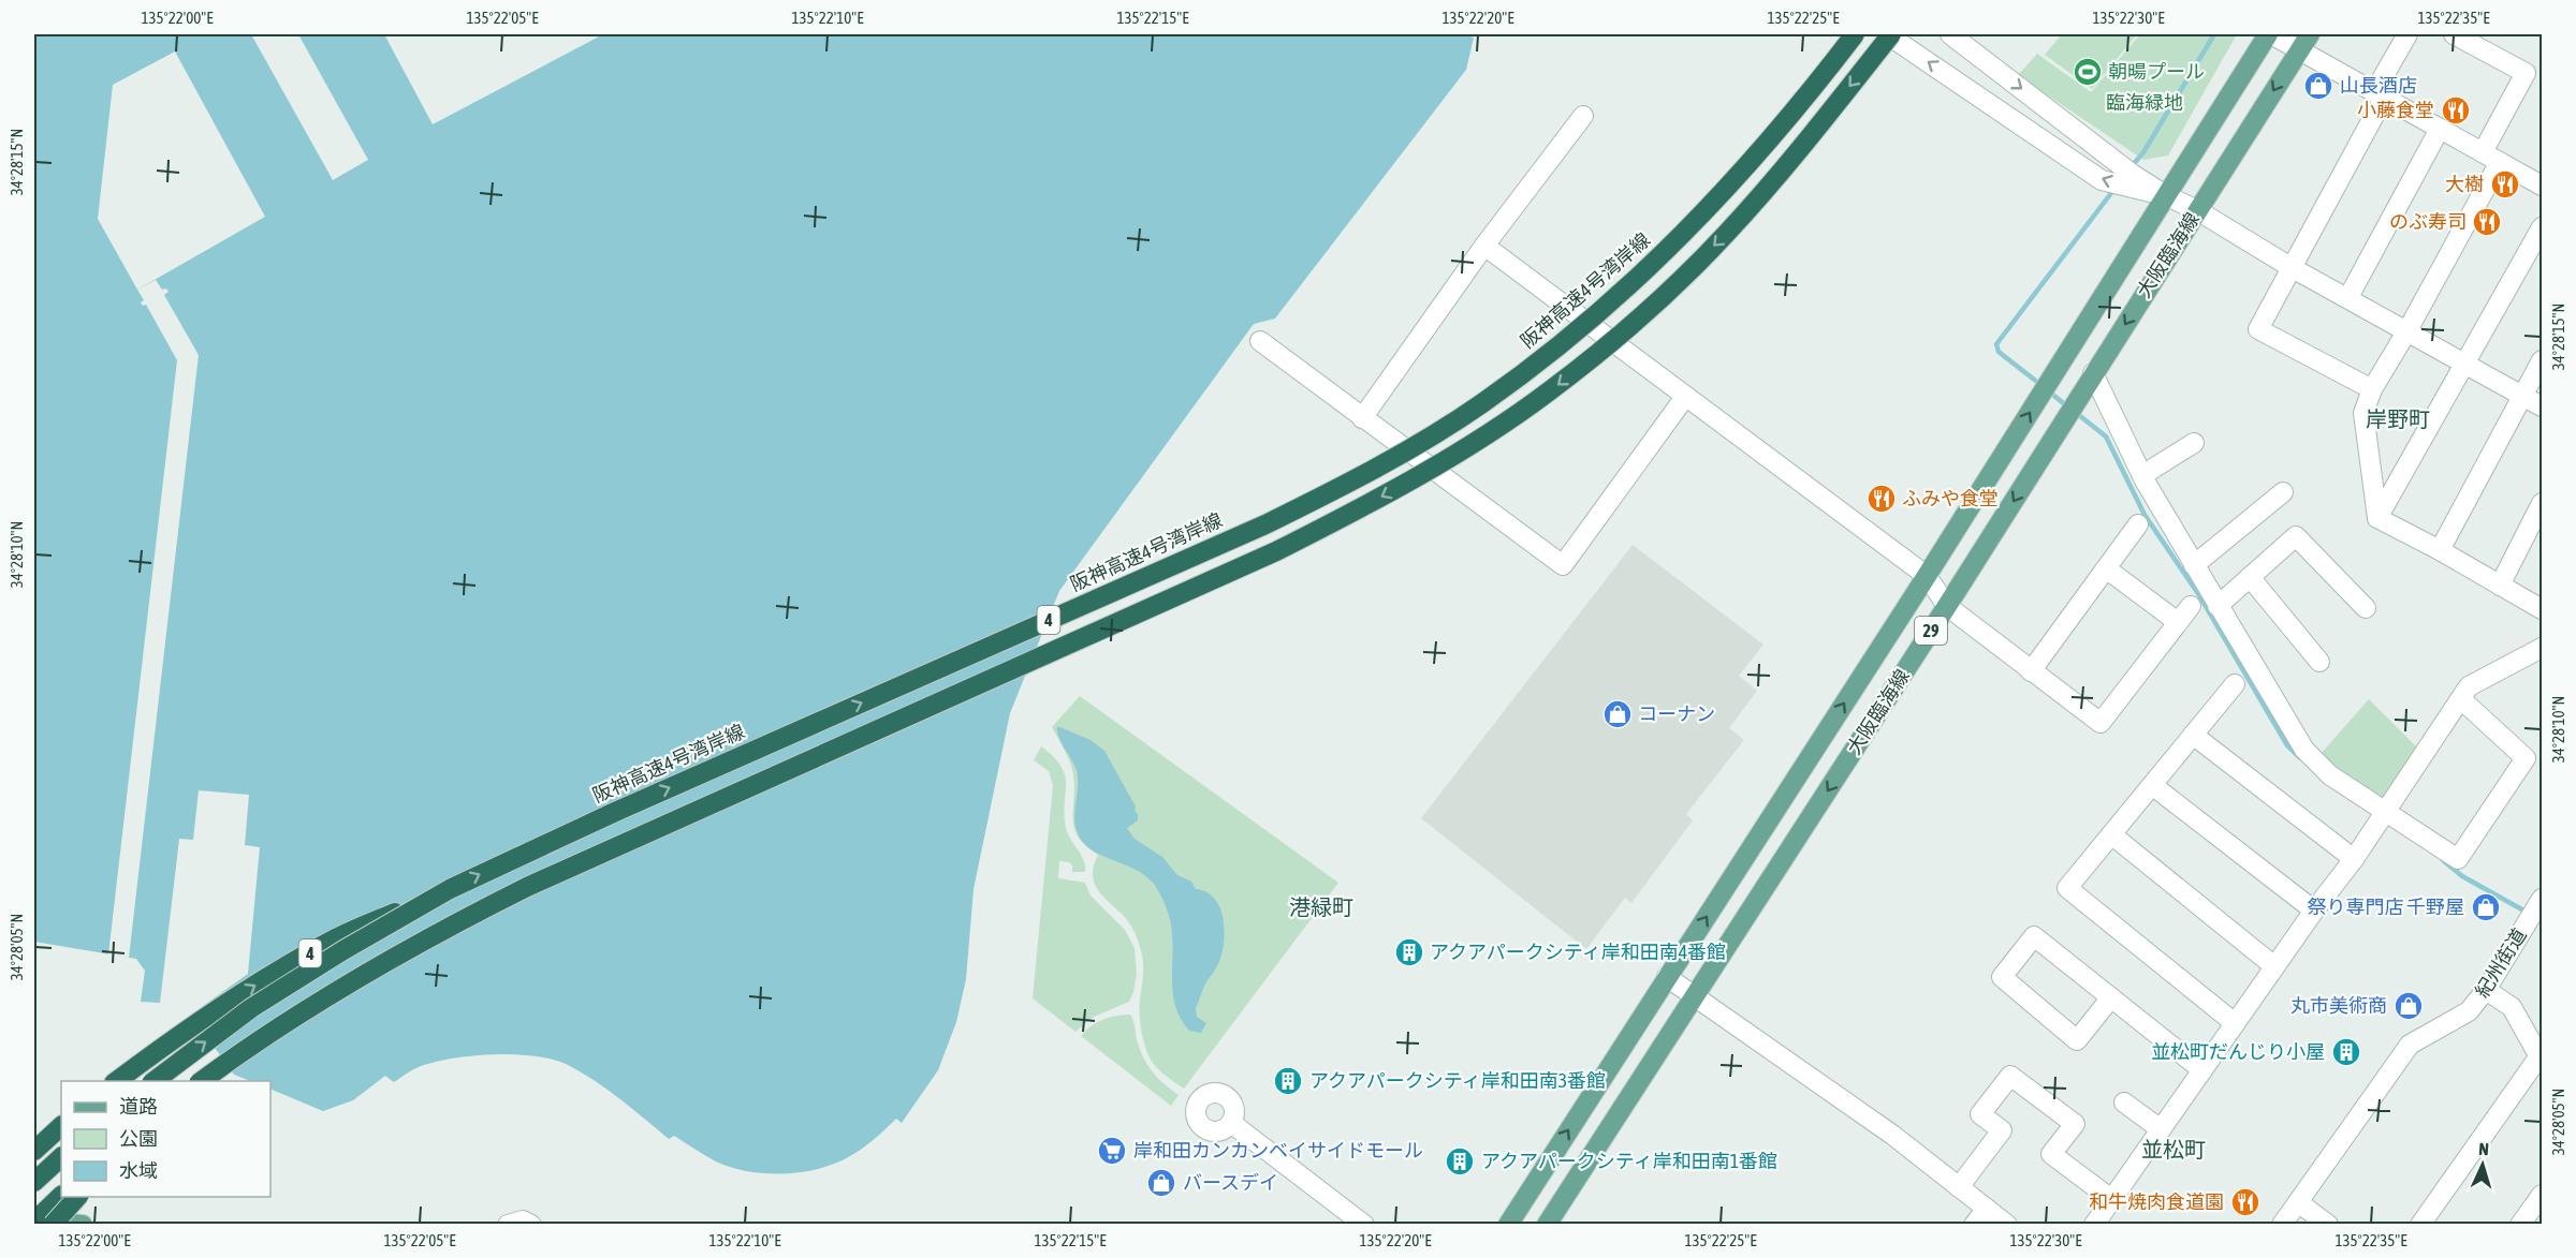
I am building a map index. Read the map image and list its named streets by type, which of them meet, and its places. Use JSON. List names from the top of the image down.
{
  "streets": {
    "highway": ["阪神高速4号湾岸線", "4"],
    "main road": ["大阪臨海線", "29"],
    "street": ["紀州街道"]
  },
  "crossings": [
    ["阪神高速4号湾岸線", "4"]
  ],
  "districts": ["岸野町", "港緑町", "並松町"],
  "parks": ["臨海緑地"],
  "places": {
    "sports": ["朝暘プール"],
    "shop": [
      "山長酒店",
      "コーナン",
      "祭り専門店 千野屋",
      "丸市美術商",
      "バースデイ"
    ],
    "restaurant": [
      "小藤食堂",
      "大樹",
      "のぶ寿司",
      "ふみや食堂",
      "和牛焼肉食道園"
    ],
    "building": [
      "アクアパークシティ岸和田南4番館",
      "並松町だんじり小屋",
      "アクアパークシティ岸和田南3番館",
      "アクアパークシティ岸和田南1番館"
    ],
    "supermarket": ["岸和田カンカンベイサイドモール"]
  },
  "legend": ["道路", "公園", "水域"],
  "north": "top",
  "coordinates": [
    "135°22'00\"E",
    "135°22'05\"E",
    "135°22'10\"E",
    "135°22'15\"E",
    "135°22'20\"E",
    "135°22'25\"E",
    "135°22'30\"E",
    "135°22'35\"E",
    "34°28'15\"N",
    "34°28'10\"N",
    "34°28'05\"N"
  ]
}
